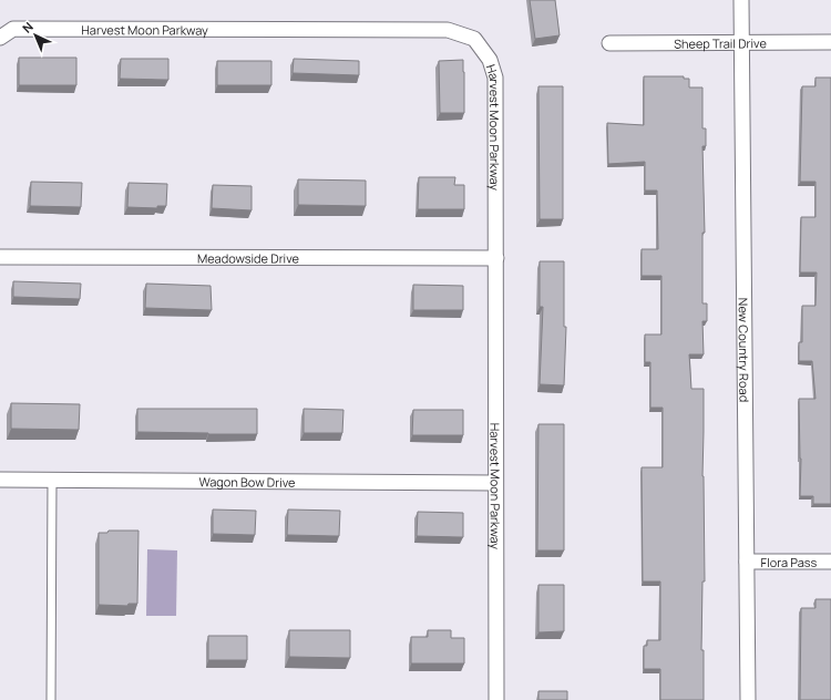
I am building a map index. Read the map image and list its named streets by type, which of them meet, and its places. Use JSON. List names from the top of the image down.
{
  "streets": {
    "street": [
      "Harvest Moon Parkway",
      "Sheep Trail Drive",
      "Meadowside Drive",
      "New Country Road",
      "Wagon Bow Drive",
      "Flora Pass"
    ]
  },
  "crossings": [
    ["Harvest Moon Parkway", "Meadowside Drive"],
    ["Harvest Moon Parkway", "Wagon Bow Drive"],
    ["Sheep Trail Drive", "New Country Road"],
    ["New Country Road", "Flora Pass"]
  ],
  "north": "top left"
}
